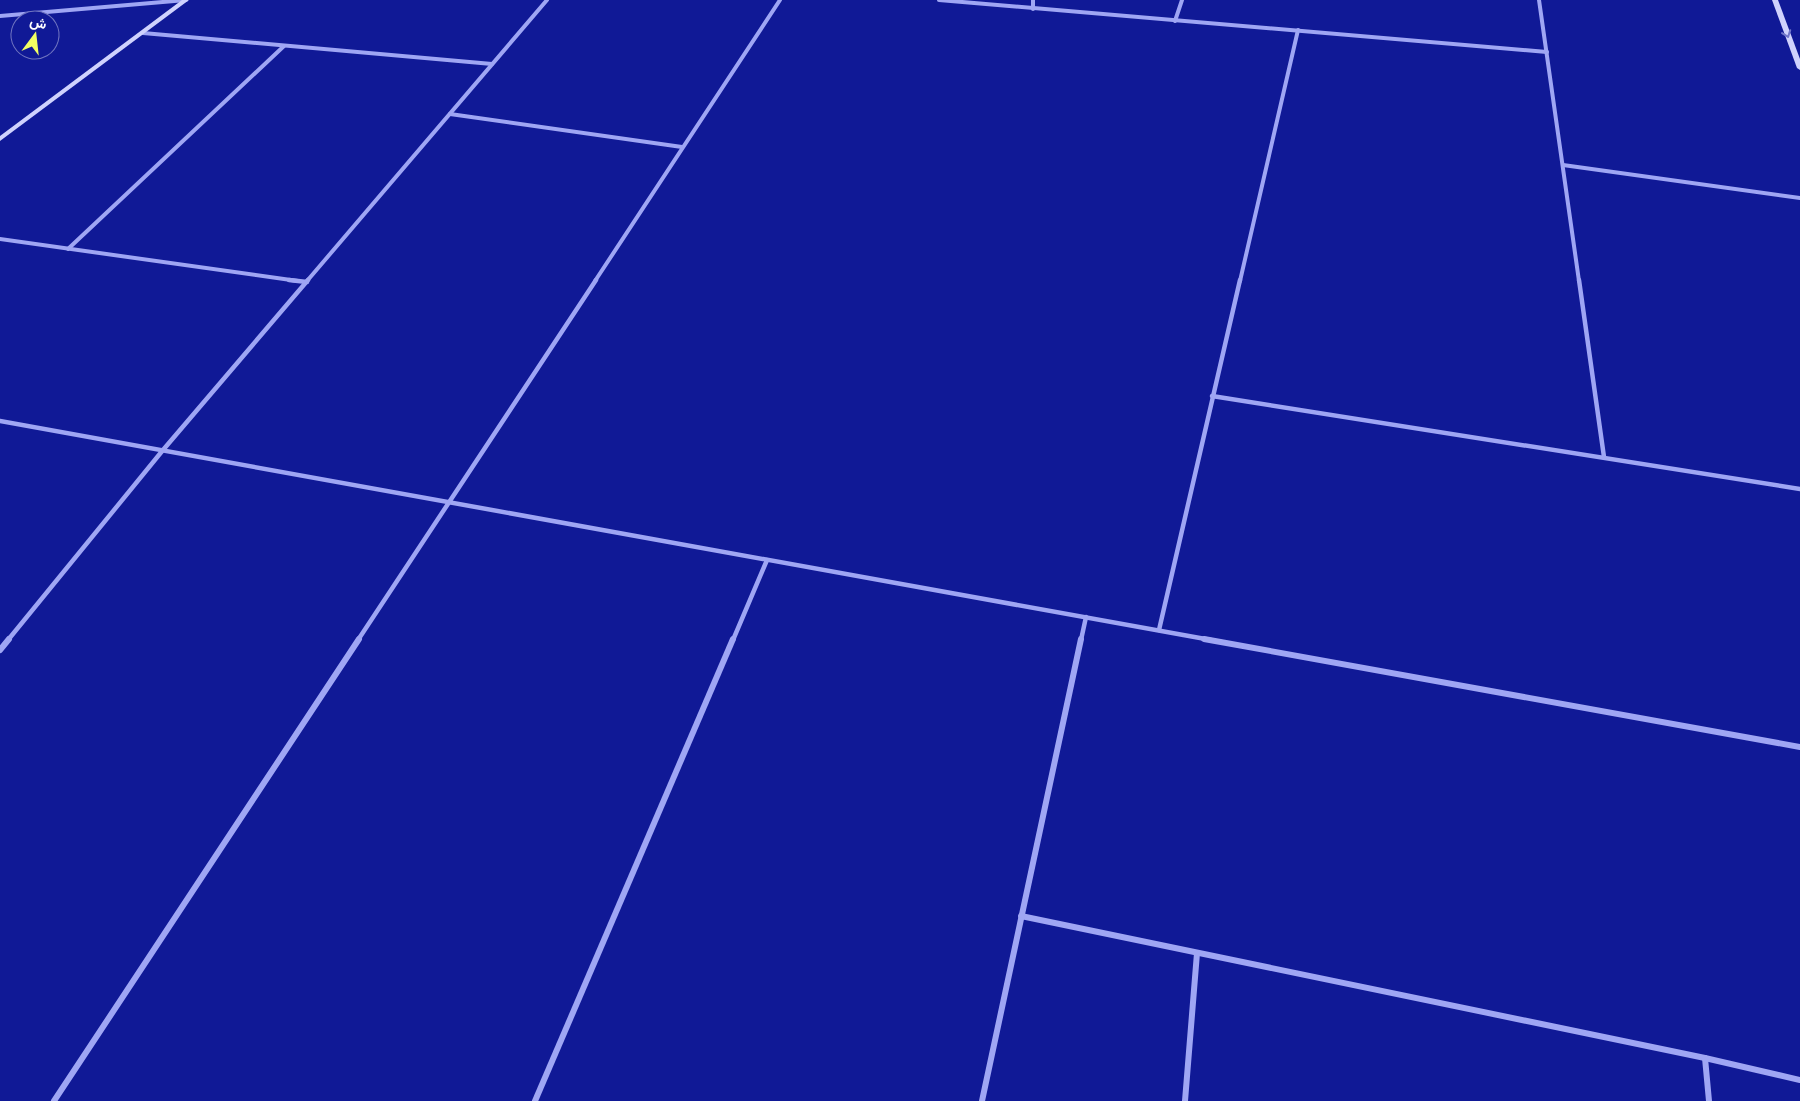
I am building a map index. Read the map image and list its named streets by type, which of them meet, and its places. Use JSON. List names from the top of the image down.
{
  "north": "top"
}
